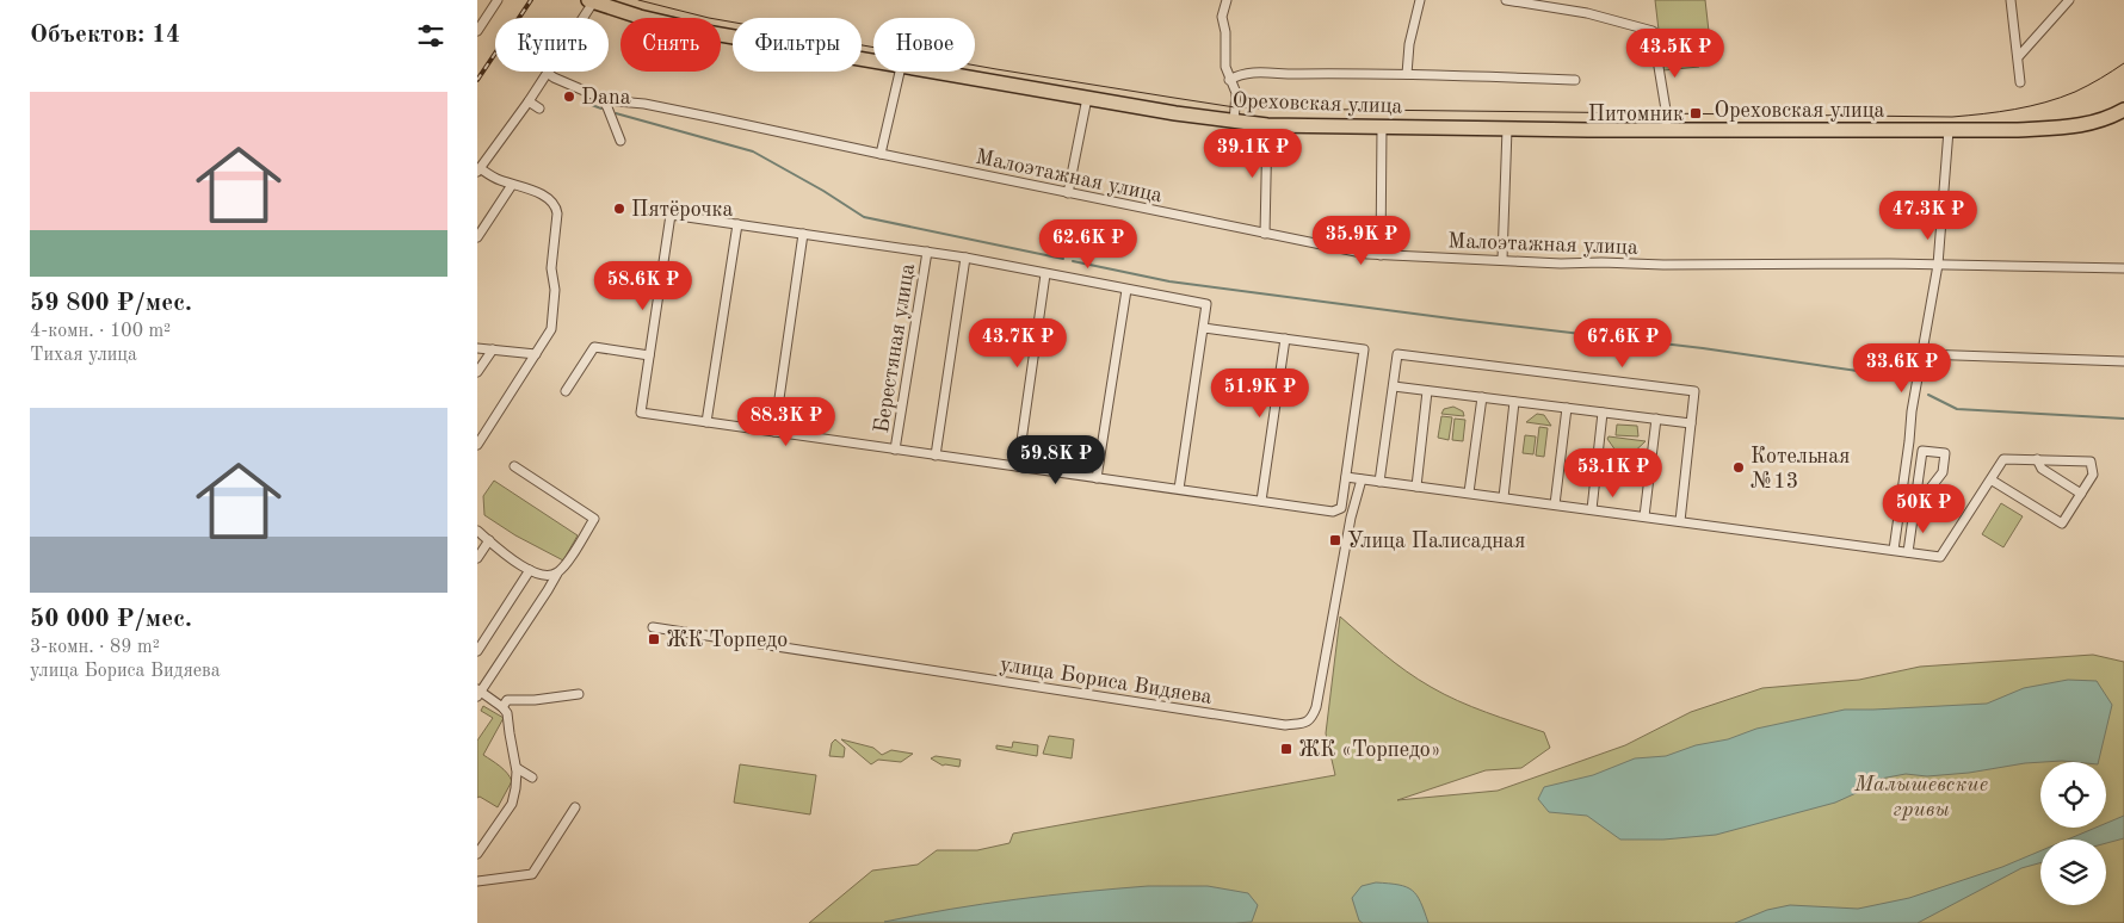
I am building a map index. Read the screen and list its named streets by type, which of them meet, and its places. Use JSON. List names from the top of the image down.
{
  "streets": {
    "main road": ["Ореховская улица"],
    "street": ["Малоэтажная улица", "Берестяная улица", "улица Бориса Видяева"]
  },
  "parks": ["Малышевские гривы"],
  "places": {
    "other": ["Dana", "Пятёрочка", "Котельная №13"],
    "transit": [
      "Питомник",
      "Улица Палисадная",
      "ЖК Торпедо",
      "ЖК «Торпедо»"
    ]
  },
  "page": {
    "heading": "Объектов: 14",
    "chip": [
      "Купить",
      "Снять",
      "Фильтры",
      "Новое"
    ],
    "price": [
      "43.5K ₽",
      "39.1K ₽",
      "47.3K ₽",
      "35.9K ₽",
      "62.6K ₽",
      "58.6K ₽",
      "43.7K ₽",
      "67.6K ₽",
      "33.6K ₽",
      "51.9K ₽",
      "88.3K ₽",
      "59.8K ₽",
      "53.1K ₽",
      "50K ₽"
    ],
    "list": [
      {
        "name": "59 800 ₽/мес.",
        "note": "4-комн. · 100 m² · Тихая улица"
      },
      {
        "name": "50 000 ₽/мес.",
        "note": "3-комн. · 89 m² · улица Бориса Видяева"
      }
    ]
  }
}
